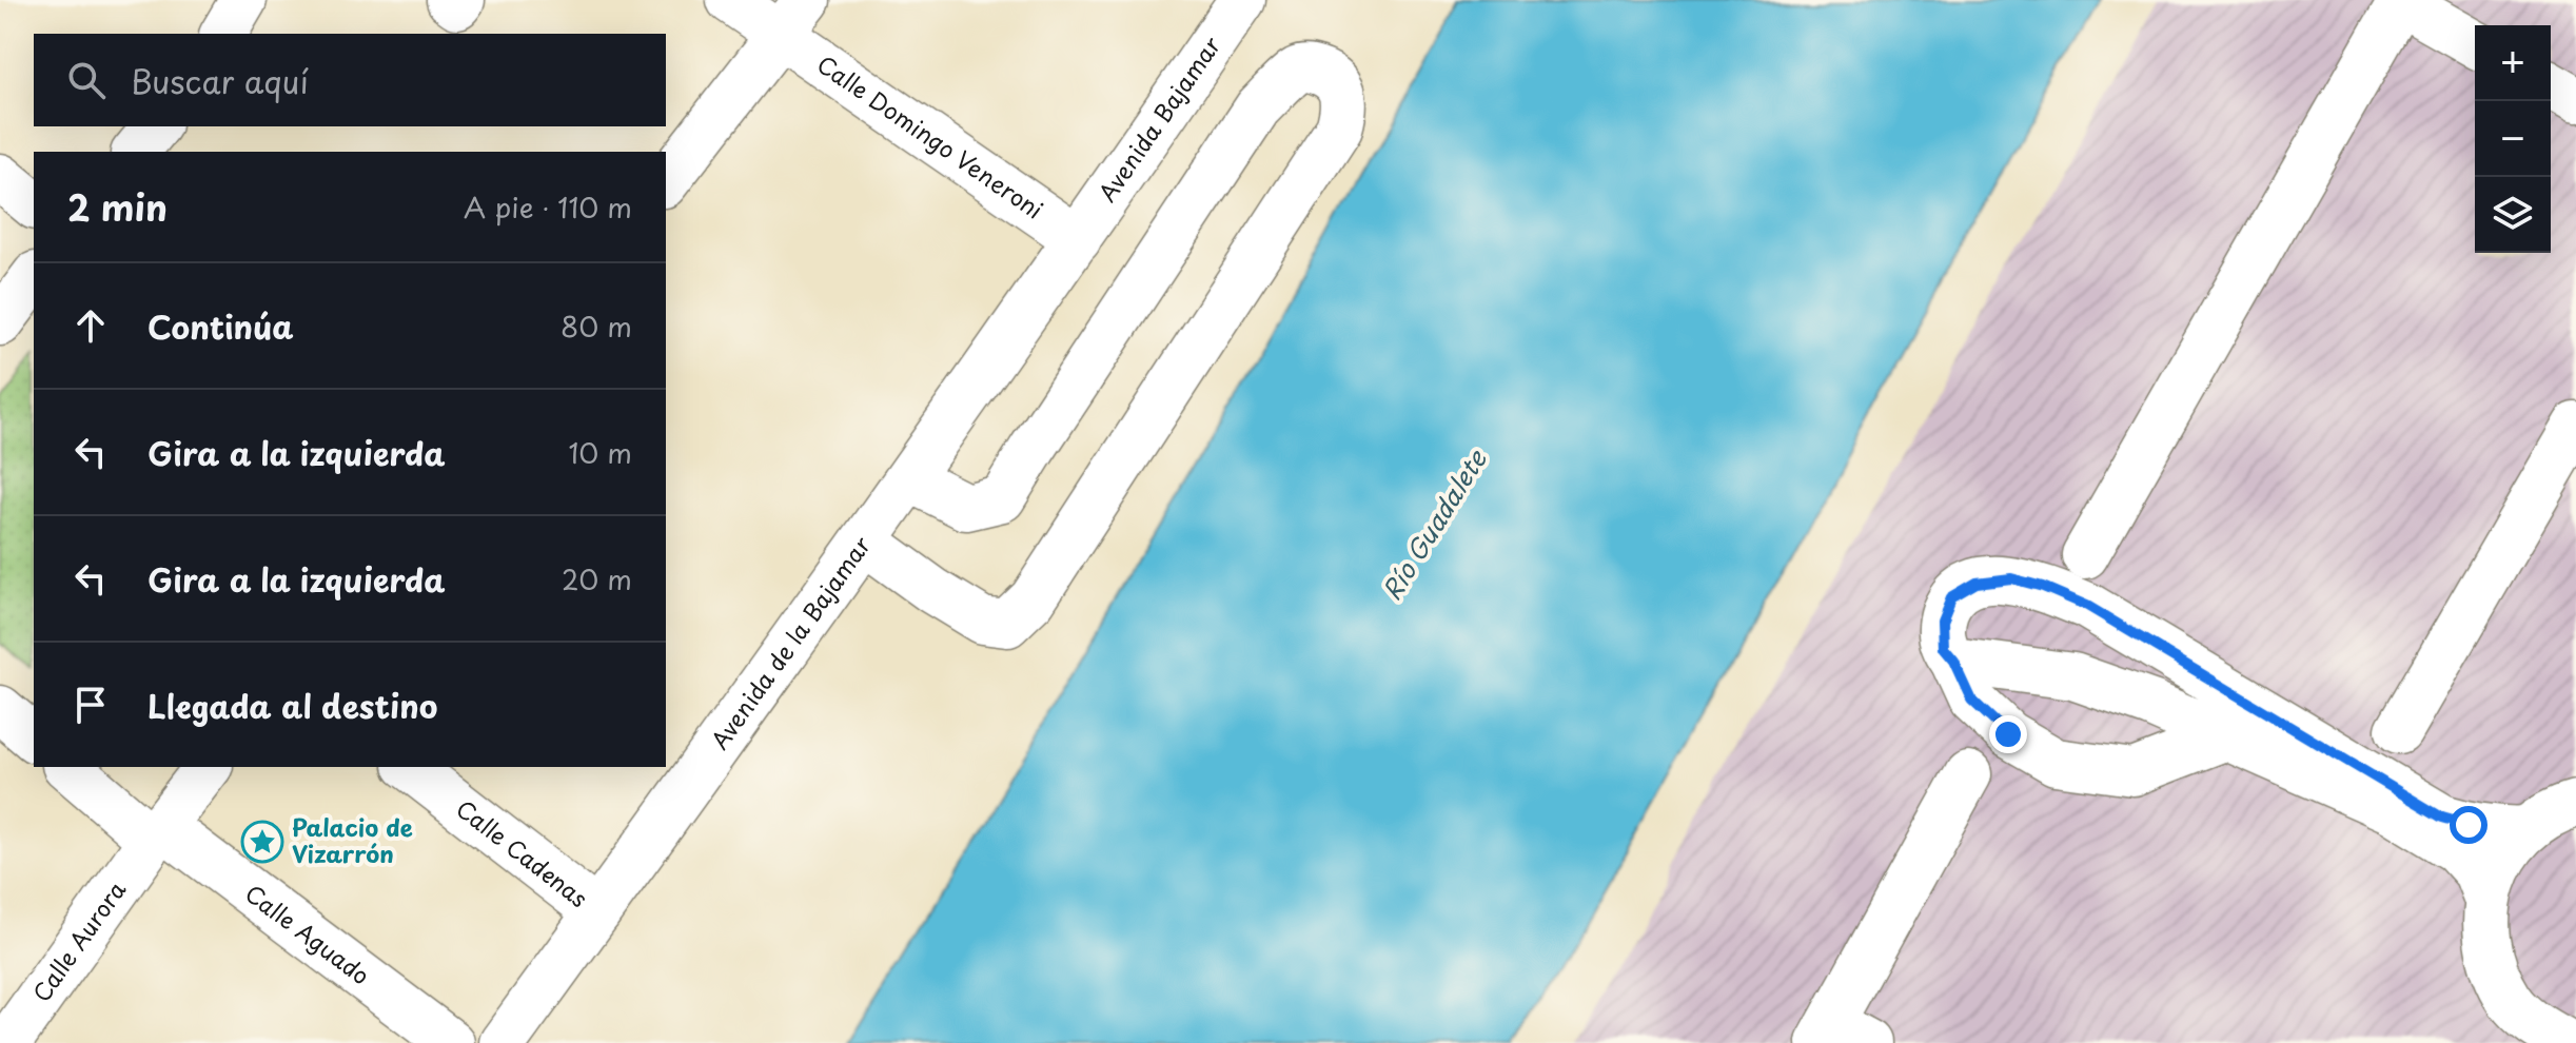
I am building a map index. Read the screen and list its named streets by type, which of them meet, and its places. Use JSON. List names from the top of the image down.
{
  "streets": {
    "street": [
      "Avenida Bajamar",
      "Calle Domingo Veneroni",
      "Avenida de la Bajamar",
      "Calle Cadenas",
      "Calle Aguado",
      "Calle Aurora"
    ]
  },
  "crossings": [
    ["Avenida Bajamar", "Calle Domingo Veneroni"],
    ["Avenida Bajamar", "Avenida de la Bajamar"],
    ["Calle Domingo Veneroni", "Avenida de la Bajamar"],
    ["Avenida de la Bajamar", "Calle Cadenas"],
    ["Calle Aguado", "Calle Aurora"]
  ],
  "water": ["Río Guadalete"],
  "places": {
    "place": ["Palacio de Vizarrón"]
  },
  "page": {
    "map_buttons": ["+", "−"],
    "search": "Buscar aquí",
    "heading": ["2 min", "A pie · 110 m"],
    "list": [
      ["Continúa", "80 m"],
      ["Gira a la izquierda", "10 m"],
      ["Gira a la izquierda", "20 m"],
      "Llegada al destino"
    ]
  }
}
